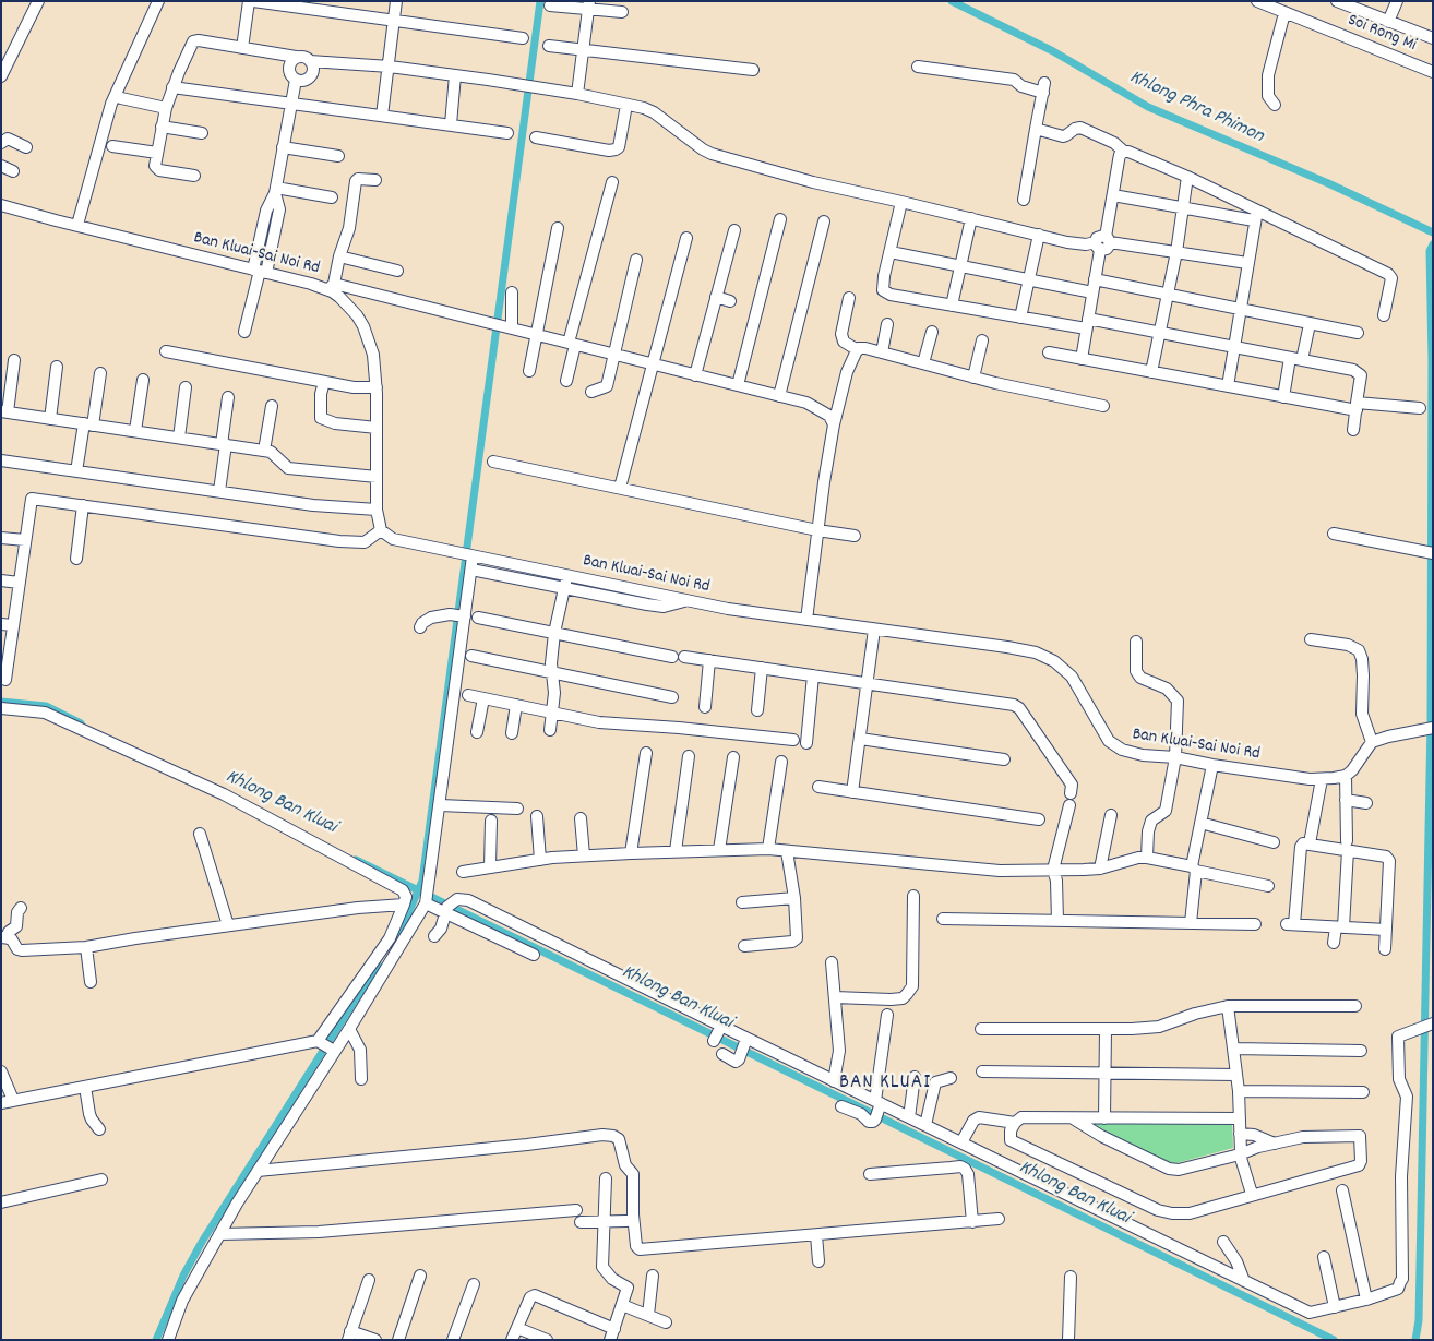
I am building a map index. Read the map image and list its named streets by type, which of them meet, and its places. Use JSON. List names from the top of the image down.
{
  "streets": {
    "street": ["Soi Rong Mi", "Ban Kluai-Sai Noi Rd"]
  },
  "districts": ["BAN KLUAI"],
  "water": ["Khlong Phra Phimon", "Khlong Ban Kluai"]
}
